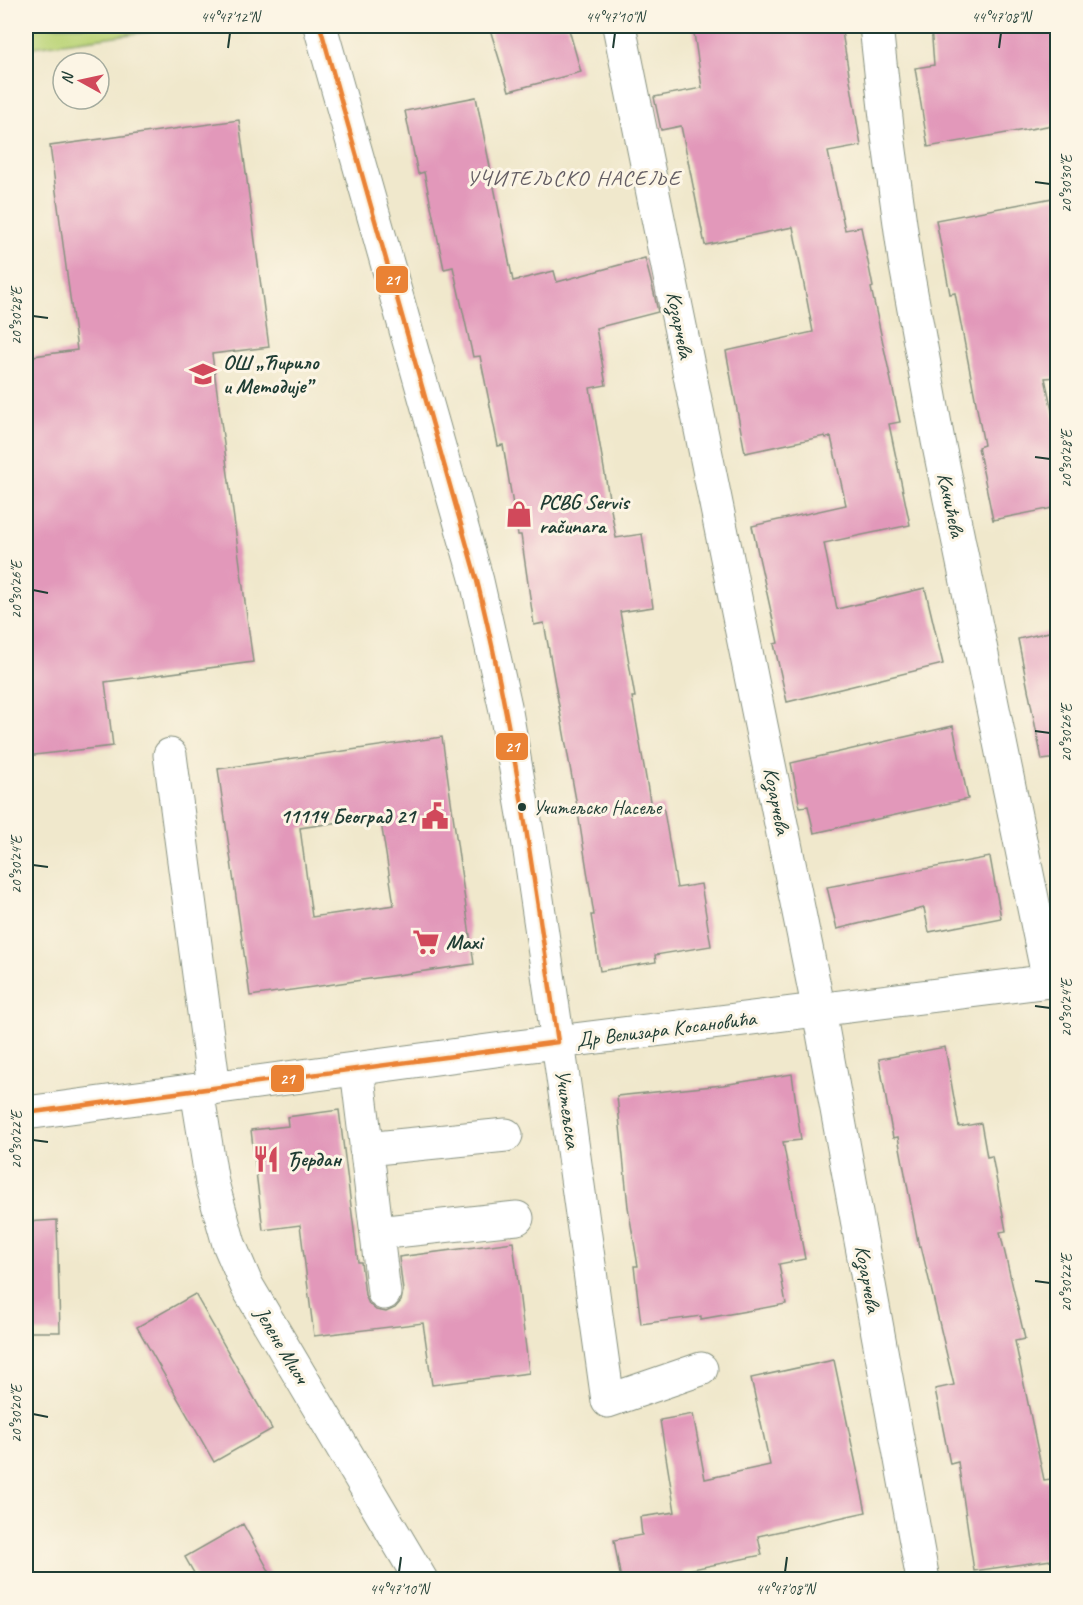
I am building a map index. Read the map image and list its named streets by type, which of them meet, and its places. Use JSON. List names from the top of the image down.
{
  "streets": {
    "street": [
      "Козарчева",
      "Качићева",
      "Др Велизара Косановића",
      "Учитељска",
      "Јелене Миоч"
    ]
  },
  "crossings": [
    ["Козарчева", "Др Велизара Косановића"],
    ["Качићева", "Др Велизара Косановића"],
    ["Др Велизара Косановића", "Учитељска"],
    ["Др Велизара Косановића", "Јелене Миоч"]
  ],
  "districts": ["УЧИТЕЉСКО НАСЕЉЕ"],
  "places": {
    "school or university": ["ОШ „Ћирило и Методије”"],
    "shop": ["PCBG Servis računara"],
    "other": ["Учитељско Насеље"],
    "public building": ["11114 Београд 21"],
    "supermarket": ["Maxi"],
    "restaurant": ["Ђердан"]
  },
  "lines": ["transit line 21"],
  "north": "left",
  "coordinates": [
    "44°47'12\"N",
    "44°47'10\"N",
    "44°47'08\"N",
    "20°30'30\"E",
    "20°30'28\"E",
    "20°30'26\"E",
    "20°30'24\"E",
    "20°30'22\"E",
    "20°30'20\"E"
  ]
}
